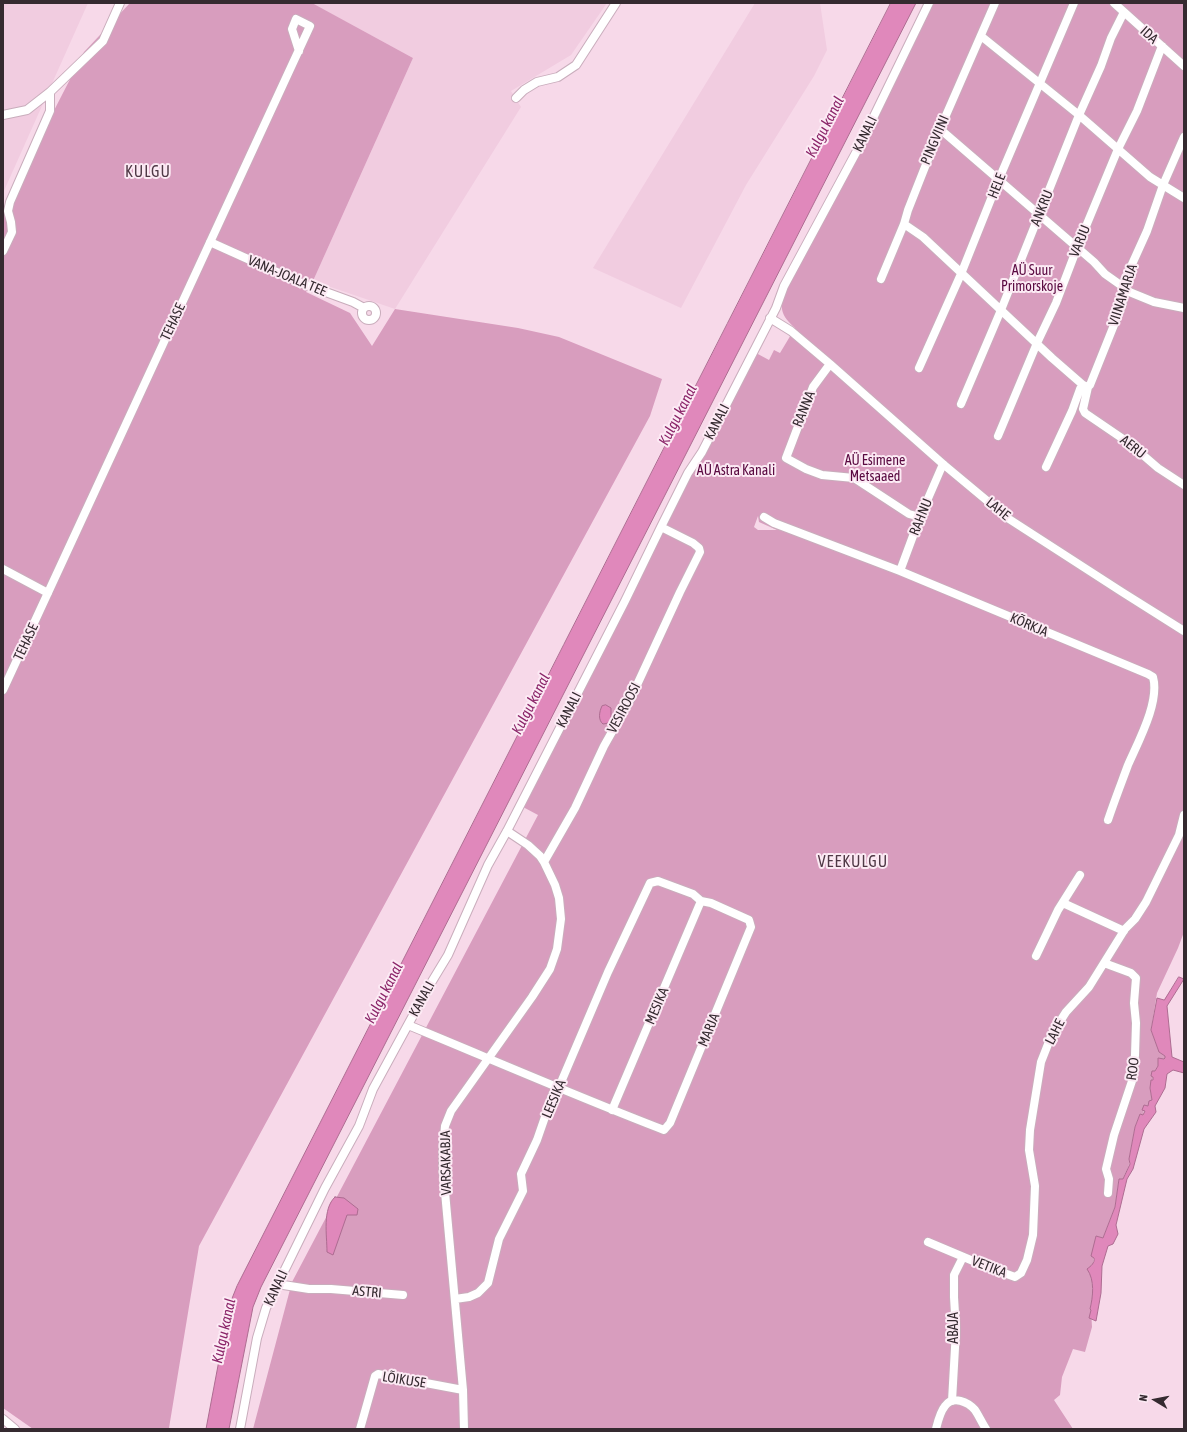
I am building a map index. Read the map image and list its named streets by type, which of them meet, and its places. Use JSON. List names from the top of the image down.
{
  "streets": {
    "street": [
      "IDA",
      "KANALI",
      "PINGVIINI",
      "HELE",
      "ANKRU",
      "VARJU",
      "VANA-JOALA TEE",
      "VIINAMARJA",
      "TEHASE",
      "RANNA",
      "AERU",
      "LAHE",
      "RAHNU",
      "KÕRKJA",
      "VESIROOSI",
      "MESIKA",
      "MARJA",
      "ROO",
      "LEESIKA",
      "VARSAKABJA",
      "VETIKA",
      "ASTRI",
      "ABAJA",
      "LÕIKUSE"
    ]
  },
  "crossings": [
    ["IDA", "ANKRU"],
    ["IDA", "VARJU"],
    ["KANALI", "LAHE"],
    ["KANALI", "VESIROOSI"],
    ["KANALI", "ASTRI"],
    ["VANA-JOALA TEE", "TEHASE"],
    ["VIINAMARJA", "AERU"],
    ["RANNA", "LAHE"],
    ["RANNA", "RAHNU"],
    ["LAHE", "RAHNU"],
    ["LAHE", "ROO"],
    ["LAHE", "VETIKA"],
    ["RAHNU", "KÕRKJA"],
    ["VESIROOSI", "VARSAKABJA"],
    ["MESIKA", "MARJA"],
    ["MESIKA", "LEESIKA"],
    ["MARJA", "LEESIKA"],
    ["LEESIKA", "VARSAKABJA"],
    ["VARSAKABJA", "LÕIKUSE"],
    ["VETIKA", "ABAJA"]
  ],
  "districts": ["KULGU", "VEEKULGU"],
  "water": ["Kulgu kanal"],
  "parks": ["AÜ Suur Primorskoje", "AÜ Esimene Metsaaed", "AÜ Astra Kanali"],
  "north": "left"
}
